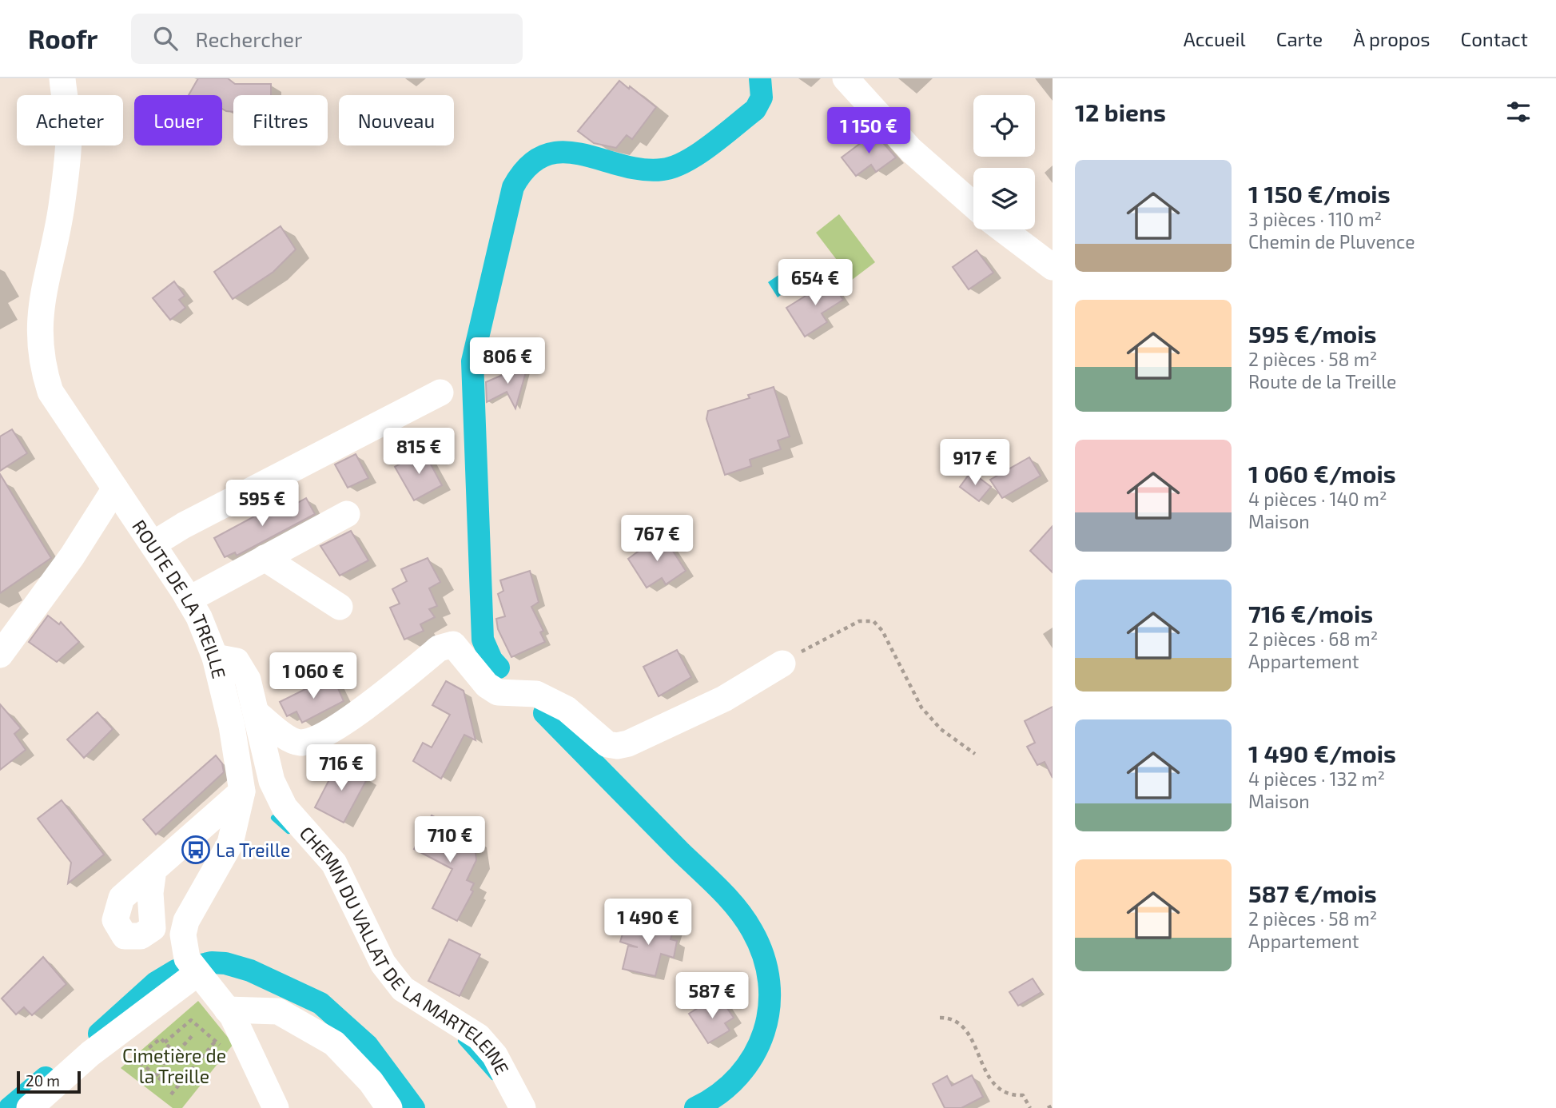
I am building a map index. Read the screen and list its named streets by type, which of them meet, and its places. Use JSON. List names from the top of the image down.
{
  "streets": {
    "street": ["ROUTE DE LA TREILLE", "CHEMIN DU VALLAT DE LA MARTELEINE"]
  },
  "crossings": [
    ["ROUTE DE LA TREILLE", "CHEMIN DU VALLAT DE LA MARTELEINE"]
  ],
  "parks": ["Cimetière de la Treille"],
  "places": {
    "bus stop": ["La Treille"]
  },
  "scale_bar": "20 m",
  "page": {
    "header": "Roofr",
    "search": "Rechercher",
    "nav": [
      "Accueil",
      "Carte",
      "À propos",
      "Contact"
    ],
    "heading": "12 biens",
    "chip": [
      "Acheter",
      "Louer",
      "Filtres",
      "Nouveau"
    ],
    "price": [
      "1 150 €",
      "654 €",
      "806 €",
      "815 €",
      "917 €",
      "595 €",
      "767 €",
      "1 060 €",
      "716 €",
      "710 €",
      "1 490 €",
      "587 €"
    ],
    "list": [
      {
        "name": "1 150 €/mois",
        "note": "3 pièces · 110 m² · Chemin de Pluvence"
      },
      {
        "name": "595 €/mois",
        "note": "2 pièces · 58 m² · Route de la Treille"
      },
      {
        "name": "1 060 €/mois",
        "note": "4 pièces · 140 m² · Maison"
      },
      {
        "name": "716 €/mois",
        "note": "2 pièces · 68 m² · Appartement"
      },
      {
        "name": "1 490 €/mois",
        "note": "4 pièces · 132 m² · Maison"
      },
      {
        "name": "587 €/mois",
        "note": "2 pièces · 58 m² · Appartement"
      }
    ],
    "scale": "20 m"
  }
}
